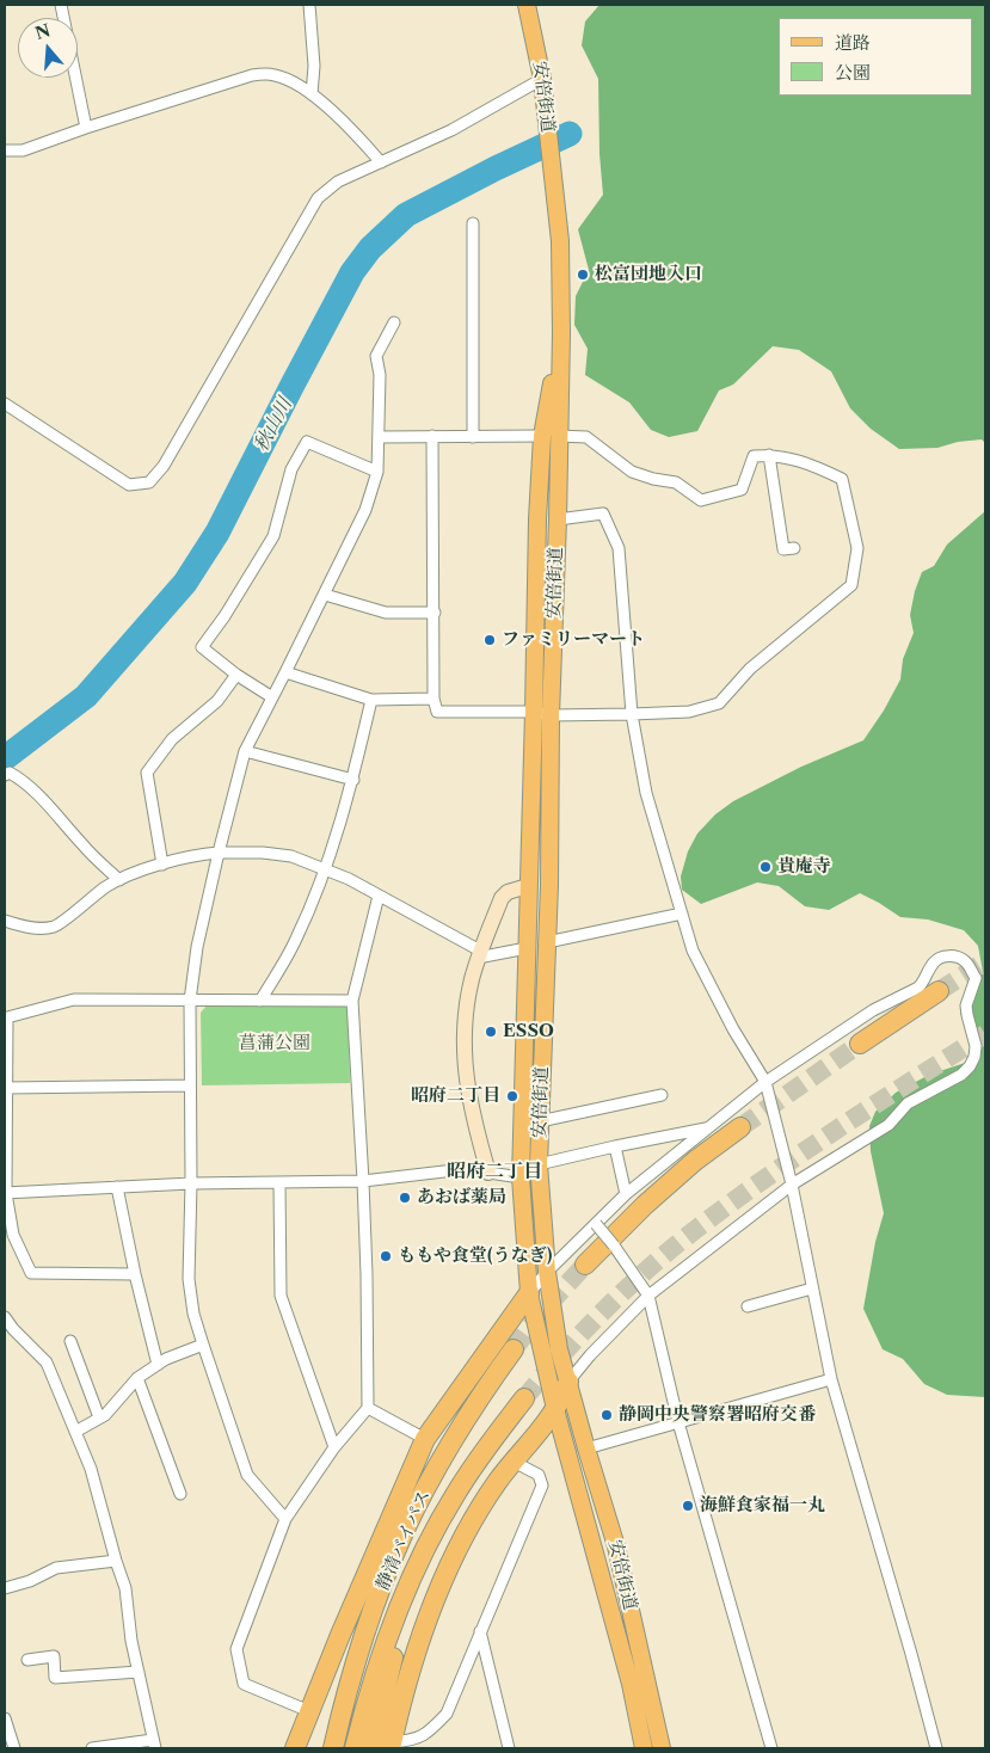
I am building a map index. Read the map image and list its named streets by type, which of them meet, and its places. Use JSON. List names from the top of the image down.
{
  "streets": {
    "highway": ["静清バイパス"],
    "main road": ["安倍街道"]
  },
  "districts": ["昭府二丁目"],
  "water": ["秋山川"],
  "parks": ["菖蒲公園"],
  "places": [
    "松富団地入口",
    "ファミリーマート",
    "貴庵寺",
    "ESSO",
    "昭府二丁目",
    "あおば薬局",
    "ももや食堂(うなぎ)",
    "静岡中央警察署昭府交番",
    "海鮮食家福一丸"
  ],
  "legend": ["道路", "公園"],
  "north": "top"
}
